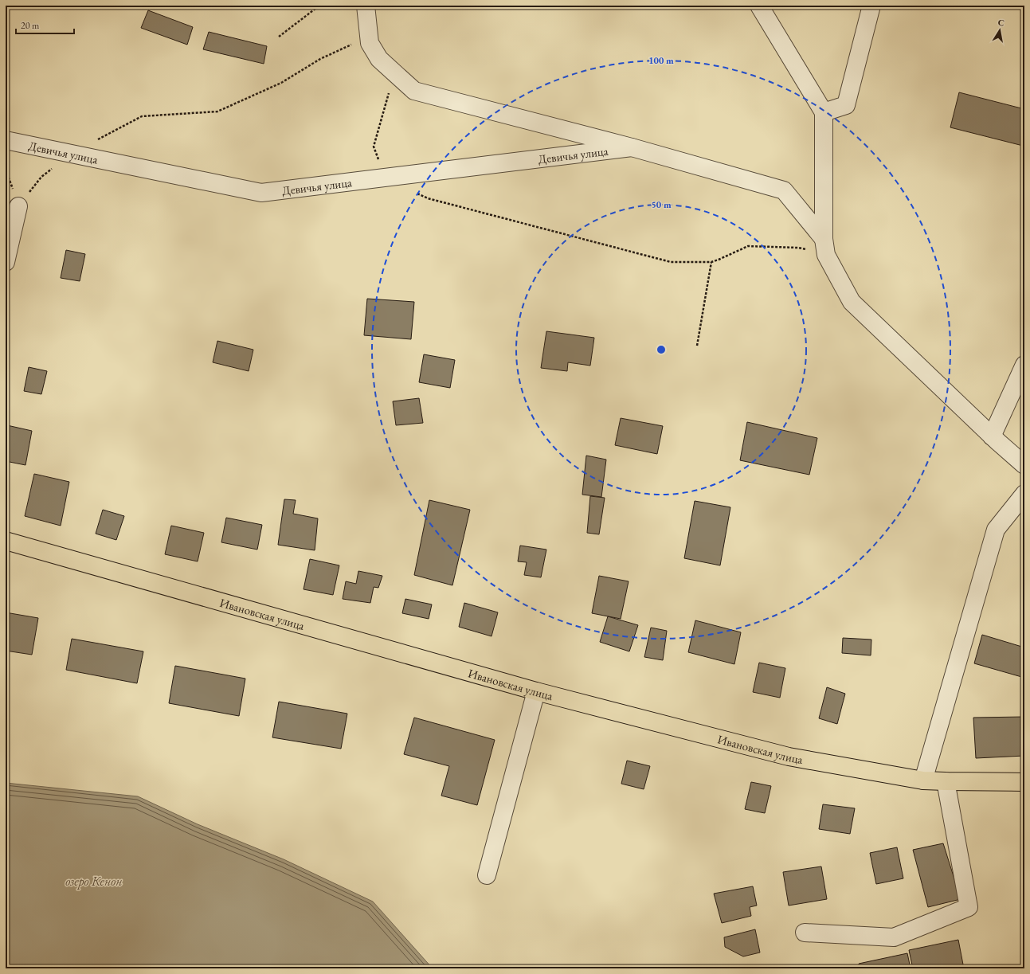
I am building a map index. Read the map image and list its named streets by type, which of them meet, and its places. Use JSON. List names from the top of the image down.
{
  "streets": {
    "main road": ["Ивановская улица"],
    "street": ["Девичья улица"]
  },
  "water": ["озеро Кенон"],
  "scale_bar": "20 m",
  "north": "top",
  "rings": ["100 m", "50 m"]
}
